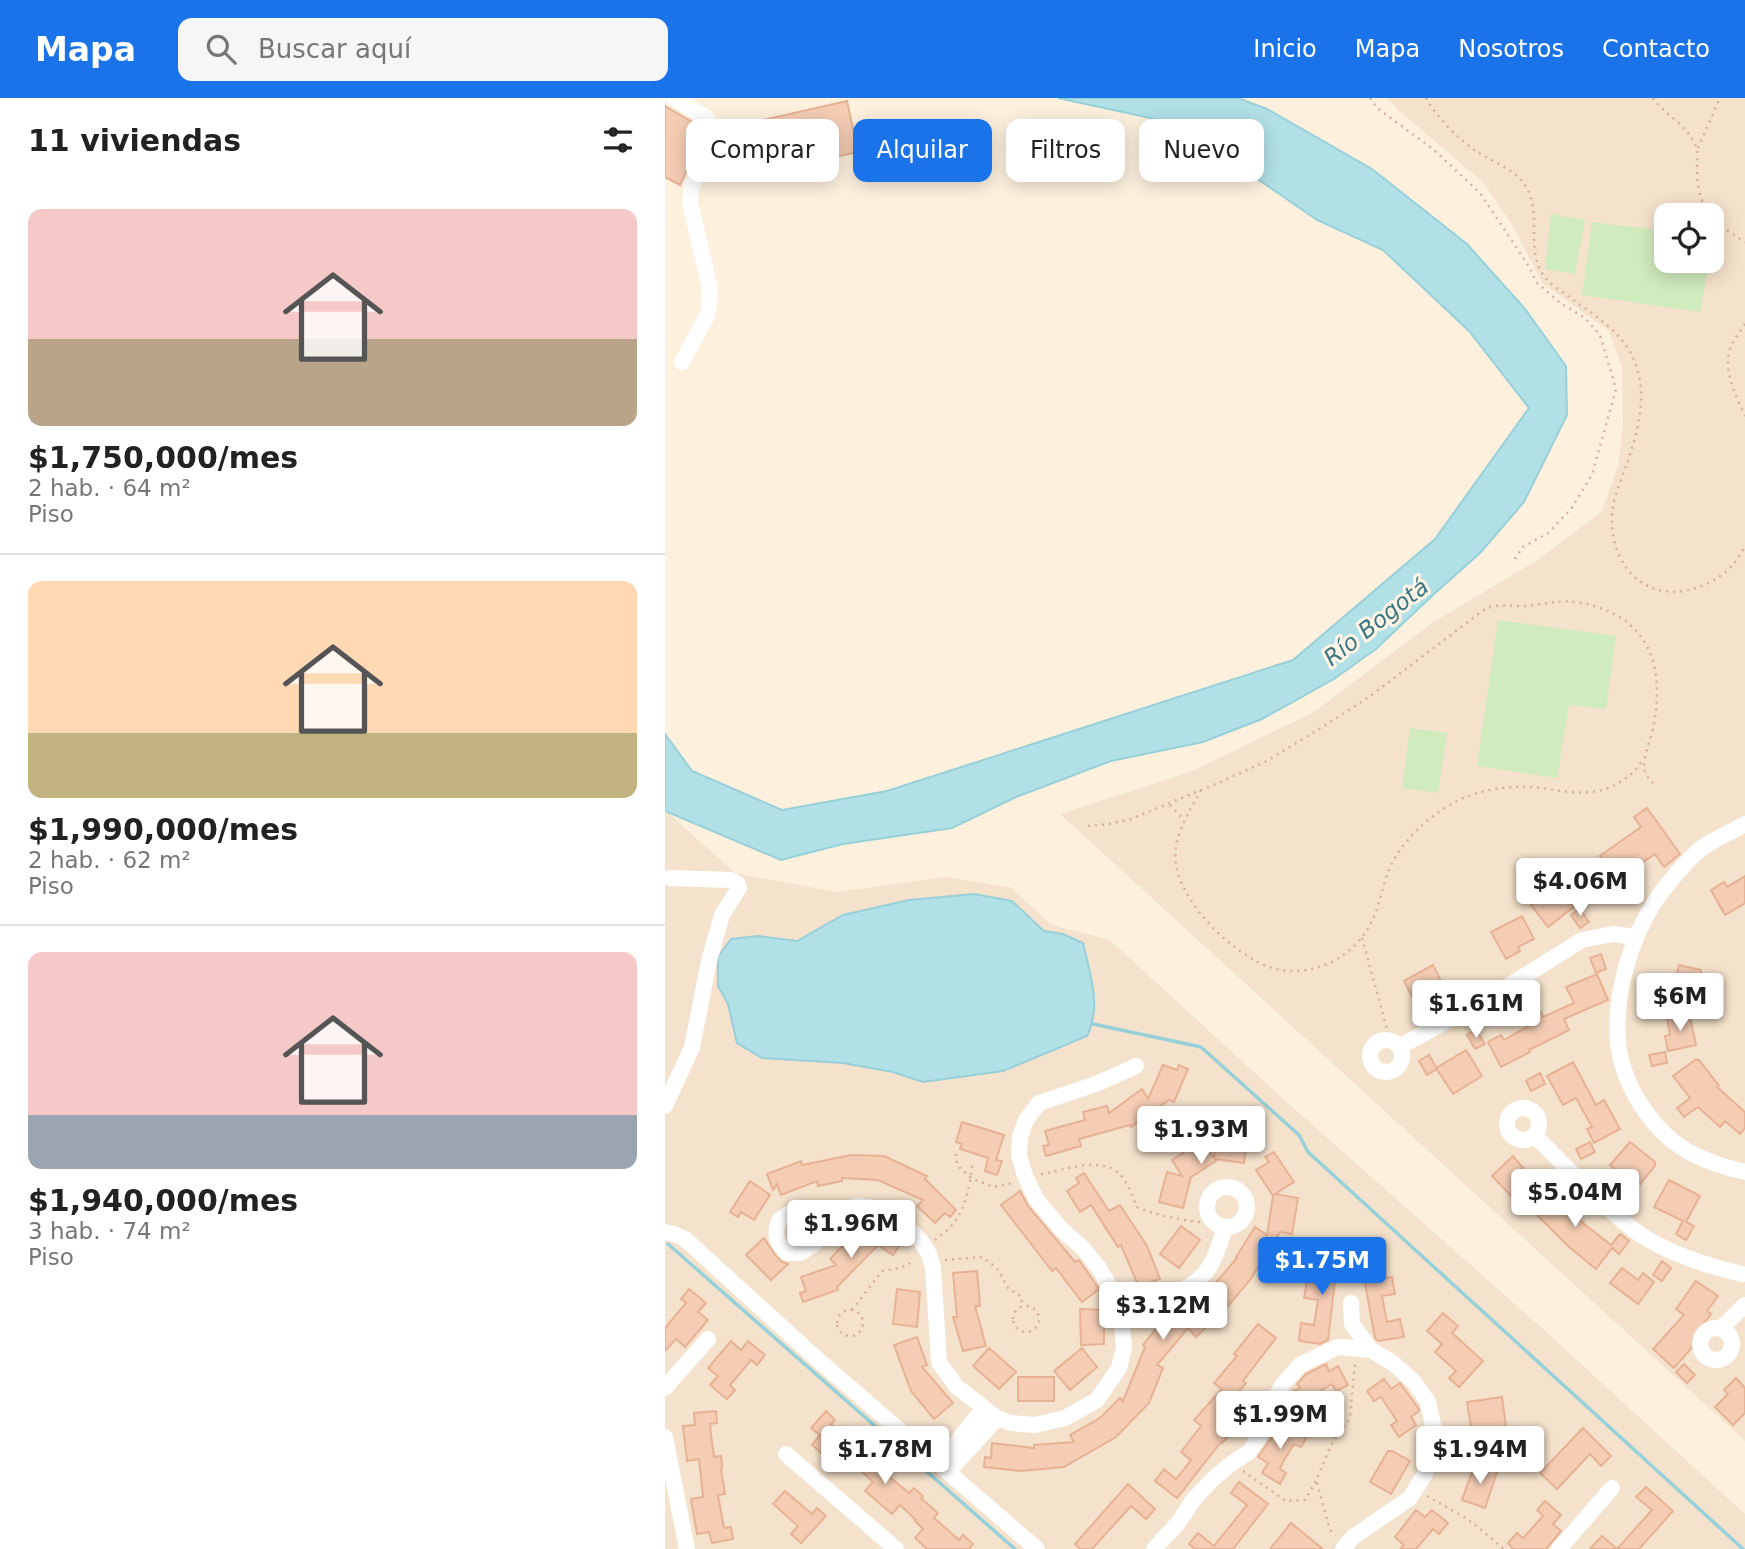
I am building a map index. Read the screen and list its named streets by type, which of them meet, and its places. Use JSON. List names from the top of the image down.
{
  "water": ["Río Bogotá"],
  "page": {
    "header": "Mapa",
    "search": "Buscar aquí",
    "nav": [
      "Inicio",
      "Mapa",
      "Nosotros",
      "Contacto"
    ],
    "heading": "11 viviendas",
    "chip": [
      "Comprar",
      "Alquilar",
      "Filtros",
      "Nuevo"
    ],
    "list": [
      {
        "name": "$1,750,000/mes",
        "note": "2 hab. · 64 m² · Piso"
      },
      {
        "name": "$1,990,000/mes",
        "note": "2 hab. · 62 m² · Piso"
      },
      {
        "name": "$1,940,000/mes",
        "note": "3 hab. · 74 m² · Piso"
      }
    ],
    "price": [
      "$4.06M",
      "$6M",
      "$1.61M",
      "$1.93M",
      "$5.04M",
      "$1.96M",
      "$1.75M",
      "$3.12M",
      "$1.99M",
      "$1.78M",
      "$1.94M"
    ]
  }
}
